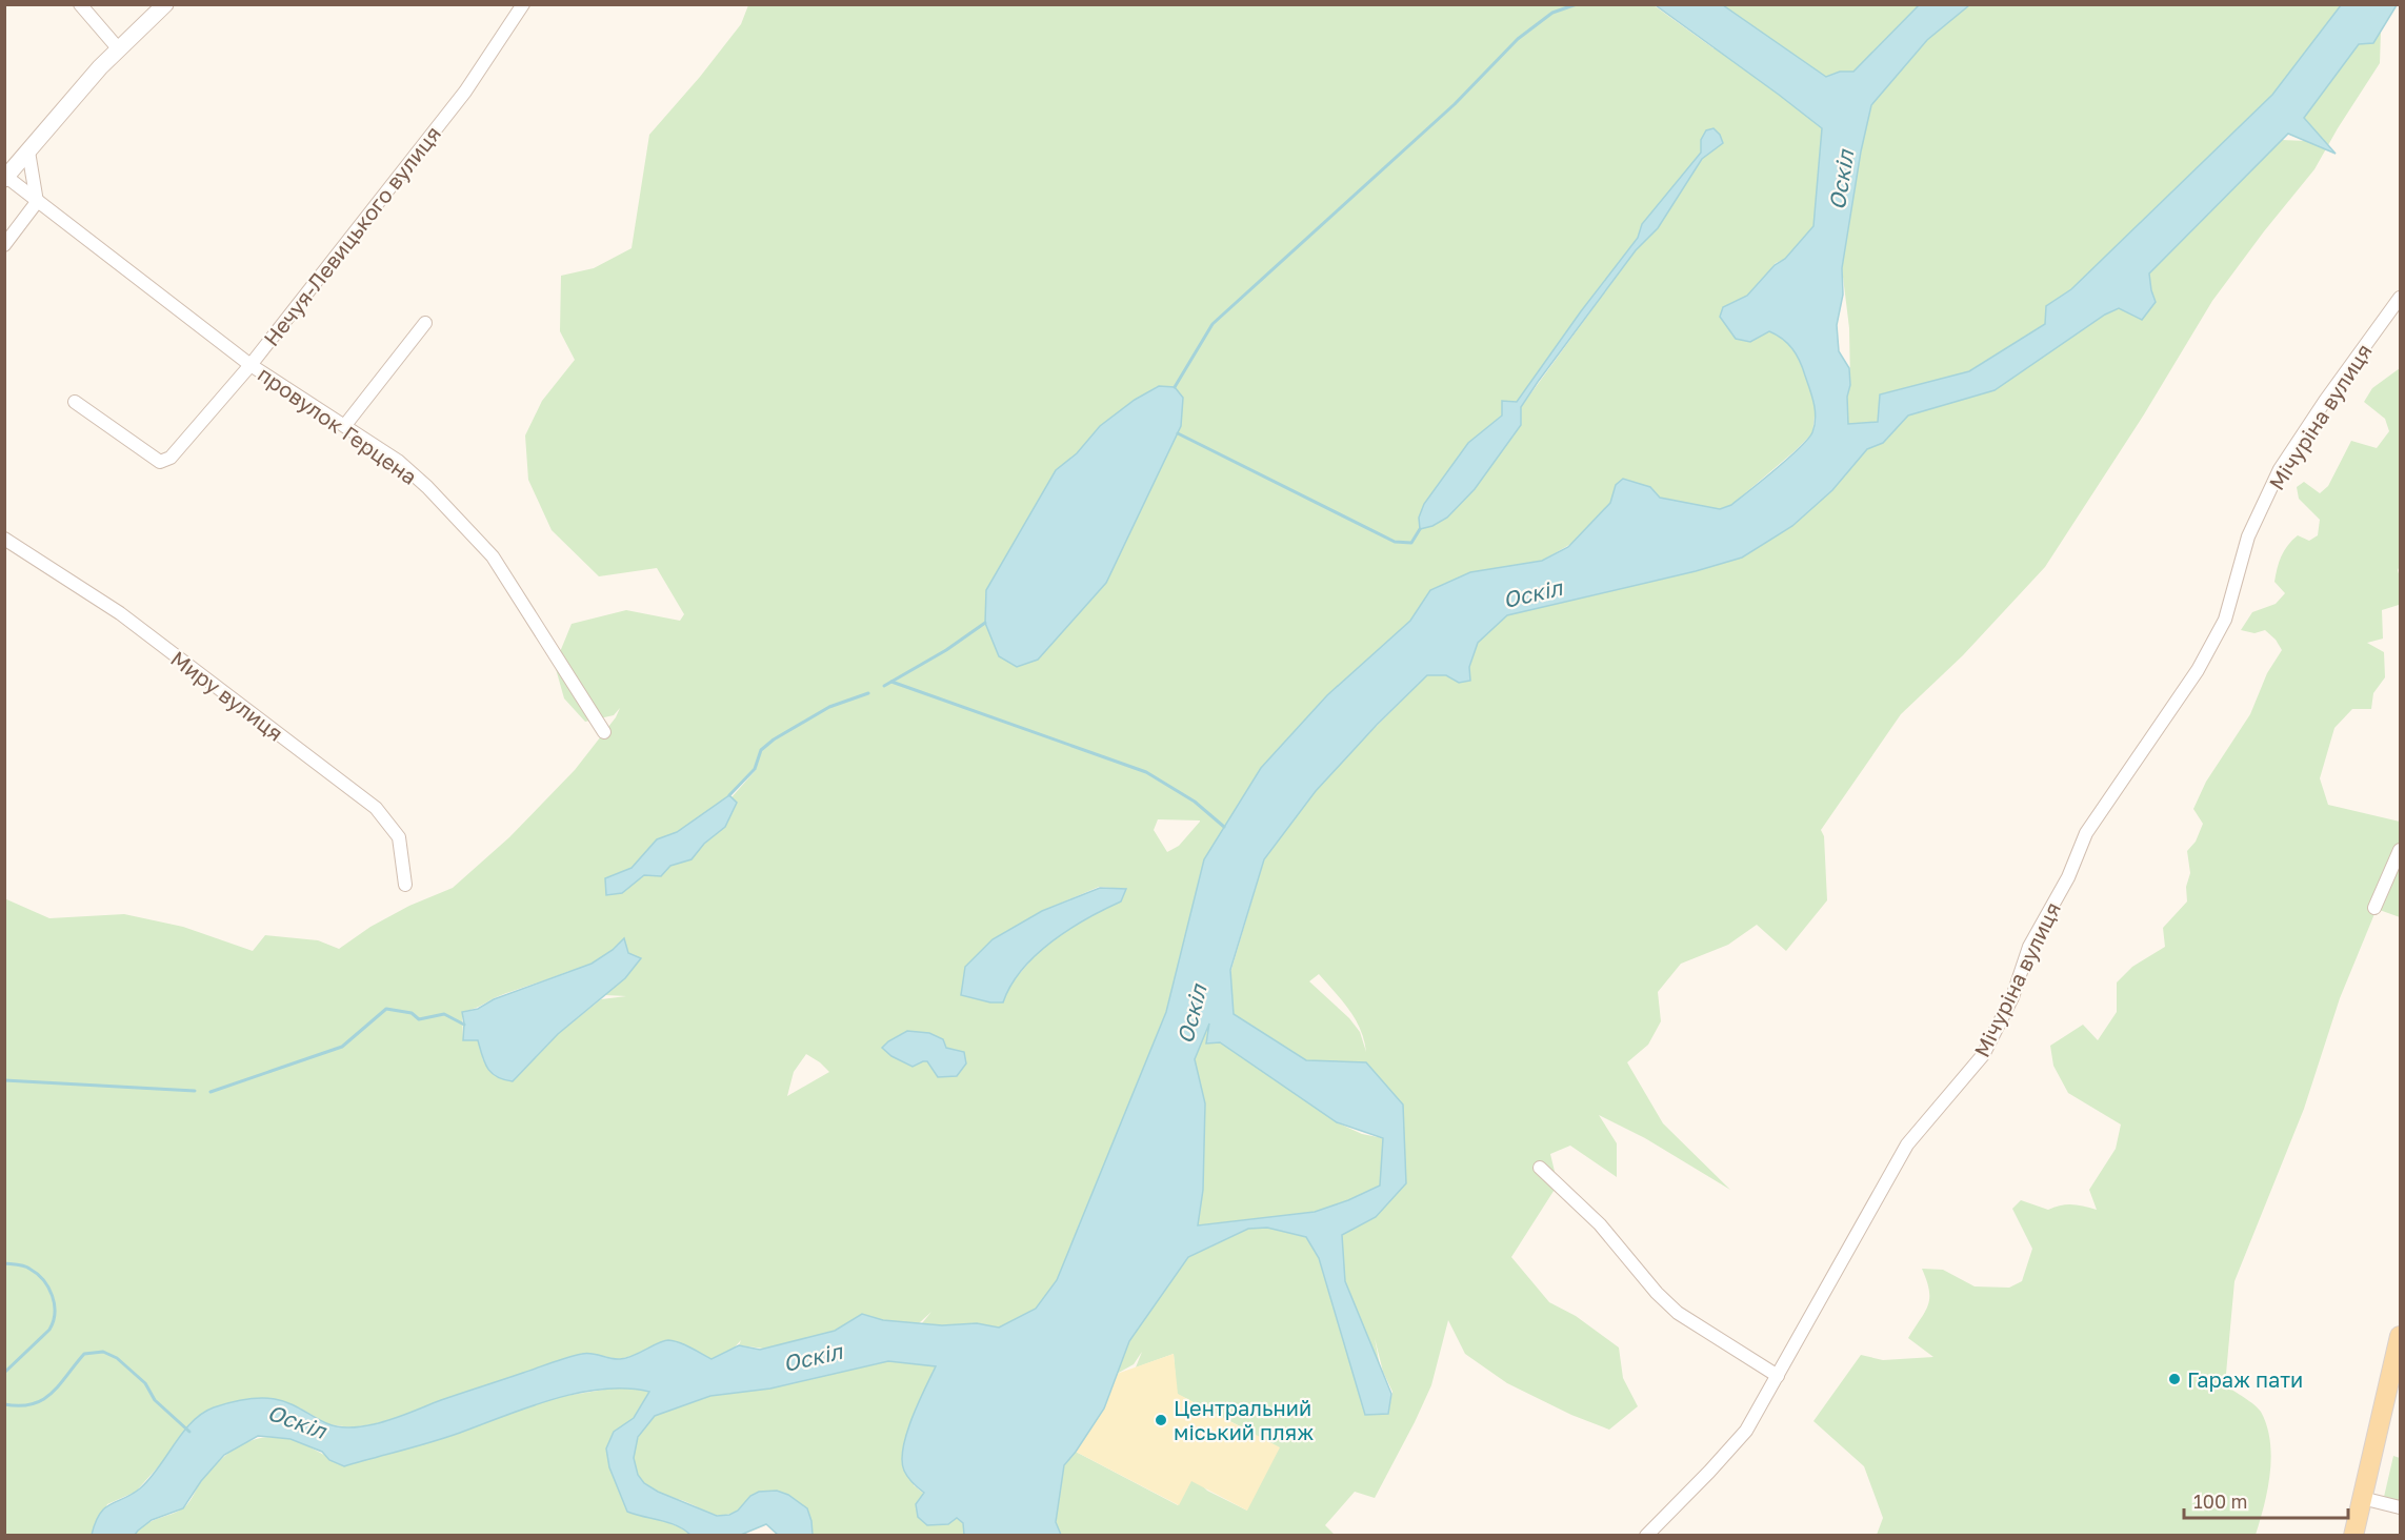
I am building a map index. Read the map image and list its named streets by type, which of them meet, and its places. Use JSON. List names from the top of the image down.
{
  "streets": {
    "street": [
      "Нечуя-Левицького вулиця",
      "Мічуріна вулиця",
      "провулок Герцена",
      "Миру вулиця"
    ]
  },
  "crossings": [
    ["Нечуя-Левицького вулиця", "провулок Герцена"]
  ],
  "water": ["Оскіл"],
  "places": ["Гараж пати", "Центральний міський пляж"],
  "scale_bar": "100 m"
}
